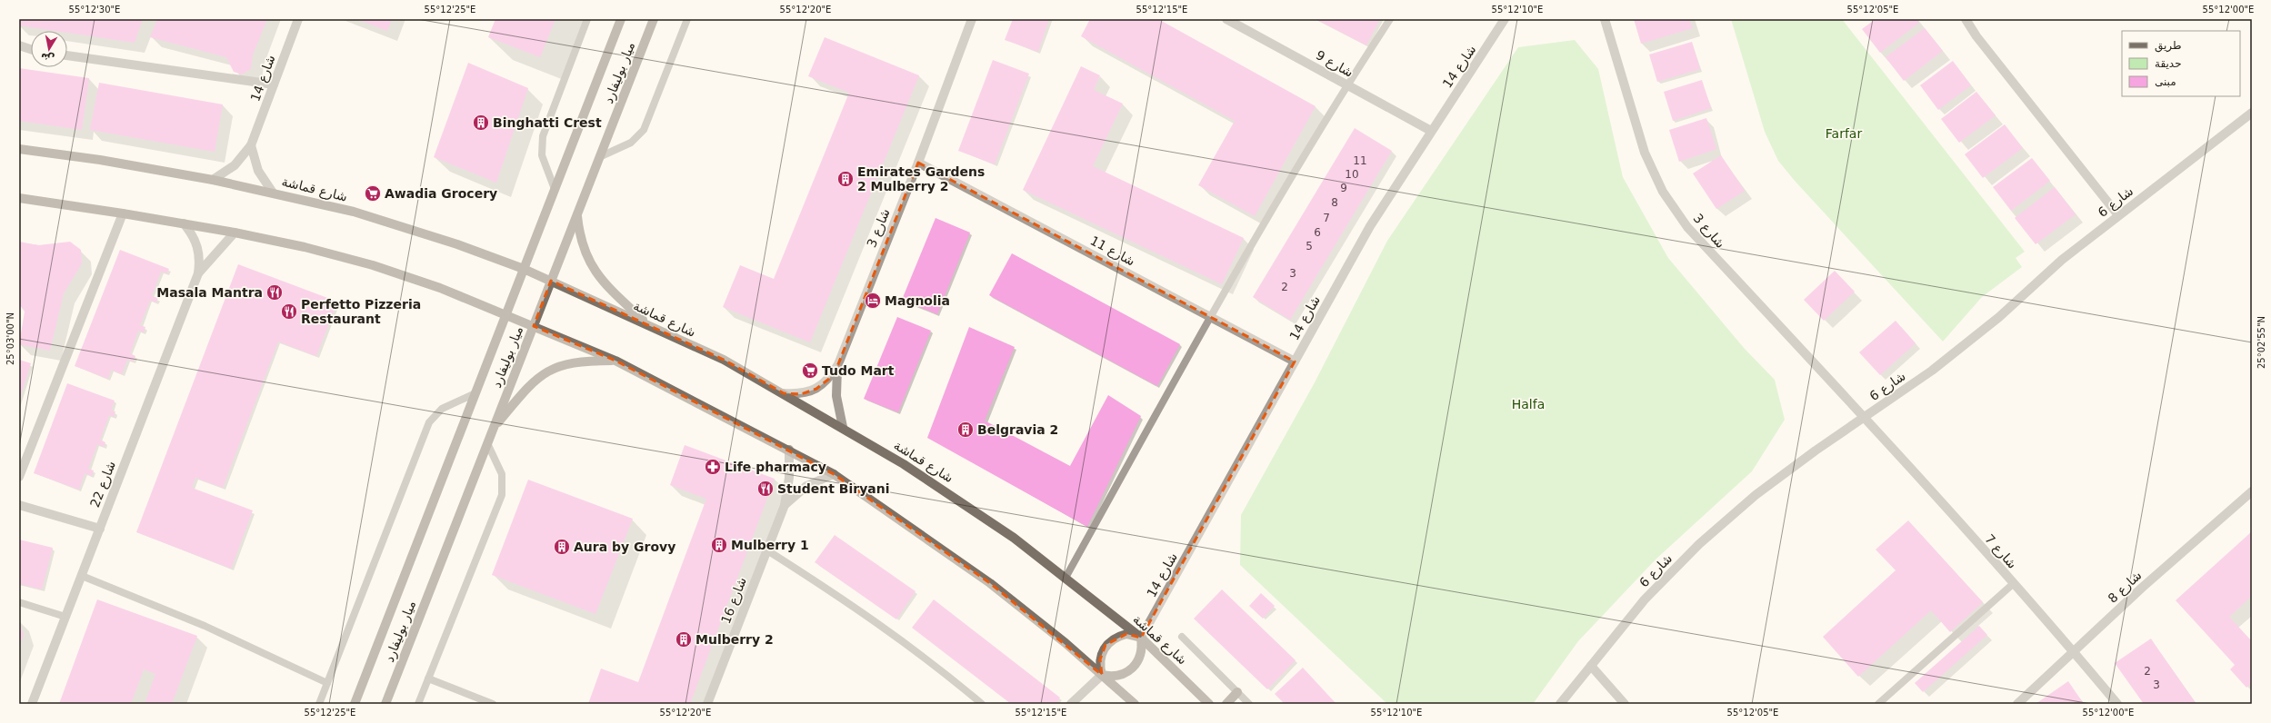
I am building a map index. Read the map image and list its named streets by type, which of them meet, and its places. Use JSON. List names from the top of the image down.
{
  "streets": {
    "street": [
      "شارع 9",
      "شارع 14",
      "ميار بوليفارد",
      "شارع قماشة",
      "شارع 6",
      "شارع 3",
      "شارع 11",
      "شارع 22",
      "شارع 7",
      "شارع 8",
      "شارع 16"
    ]
  },
  "crossings": [
    ["شارع 9", "شارع 14"],
    ["شارع 14", "شارع قماشة"],
    ["شارع 14", "شارع 11"],
    ["ميار بوليفارد", "شارع قماشة"],
    ["شارع قماشة", "شارع 3"],
    ["شارع 6", "شارع 3"],
    ["شارع 6", "شارع 7"],
    ["شارع 3", "شارع 11"],
    ["شارع 3", "شارع 7"],
    ["شارع 7", "شارع 8"]
  ],
  "parks": ["Farfar", "Halfa"],
  "places": {
    "building": [
      "Binghatti Crest",
      "Emirates Gardens 2 Mulberry 2",
      "Belgravia 2",
      "Mulberry 1",
      "Aura by Grovy",
      "Mulberry 2"
    ],
    "supermarket": ["Awadia Grocery", "Tudo Mart"],
    "restaurant": ["Masala Mantra", "Perfetto Pizzeria Restaurant", "Student Biryani"],
    "hotel": ["Magnolia"],
    "pharmacy": ["Life pharmacy"]
  },
  "house_numbers": [
    "11",
    "10",
    "9",
    "8",
    "7",
    "6",
    "5",
    "3",
    "2",
    "2",
    "3"
  ],
  "legend": ["طريق", "حديقة", "مبنى"],
  "north": "bottom",
  "coordinates": [
    "55°12'30\"E",
    "55°12'25\"E",
    "55°12'20\"E",
    "55°12'15\"E",
    "55°12'10\"E",
    "55°12'05\"E",
    "55°12'00\"E",
    "25°03'00\"N",
    "25°02'55\"N"
  ]
}
